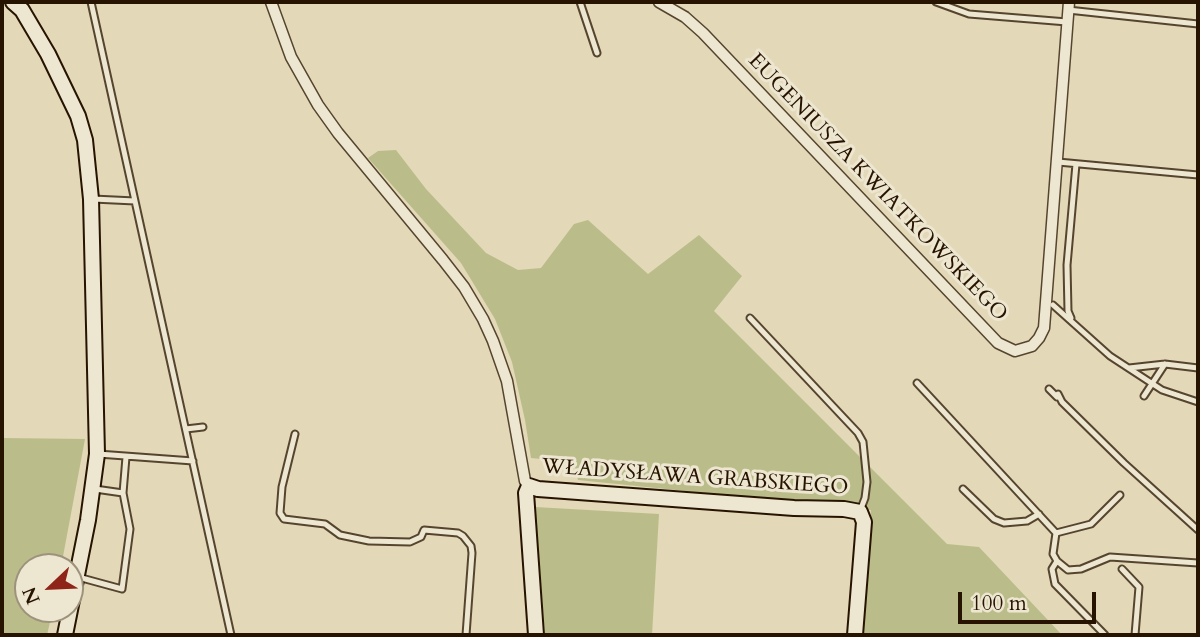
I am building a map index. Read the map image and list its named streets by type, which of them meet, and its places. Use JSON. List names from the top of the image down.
{
  "streets": {
    "street": ["EUGENIUSZA KWIATKOWSKIEGO", "WŁADYSŁAWA GRABSKIEGO"]
  },
  "scale_bar": "100 m",
  "north": "bottom left"
}
